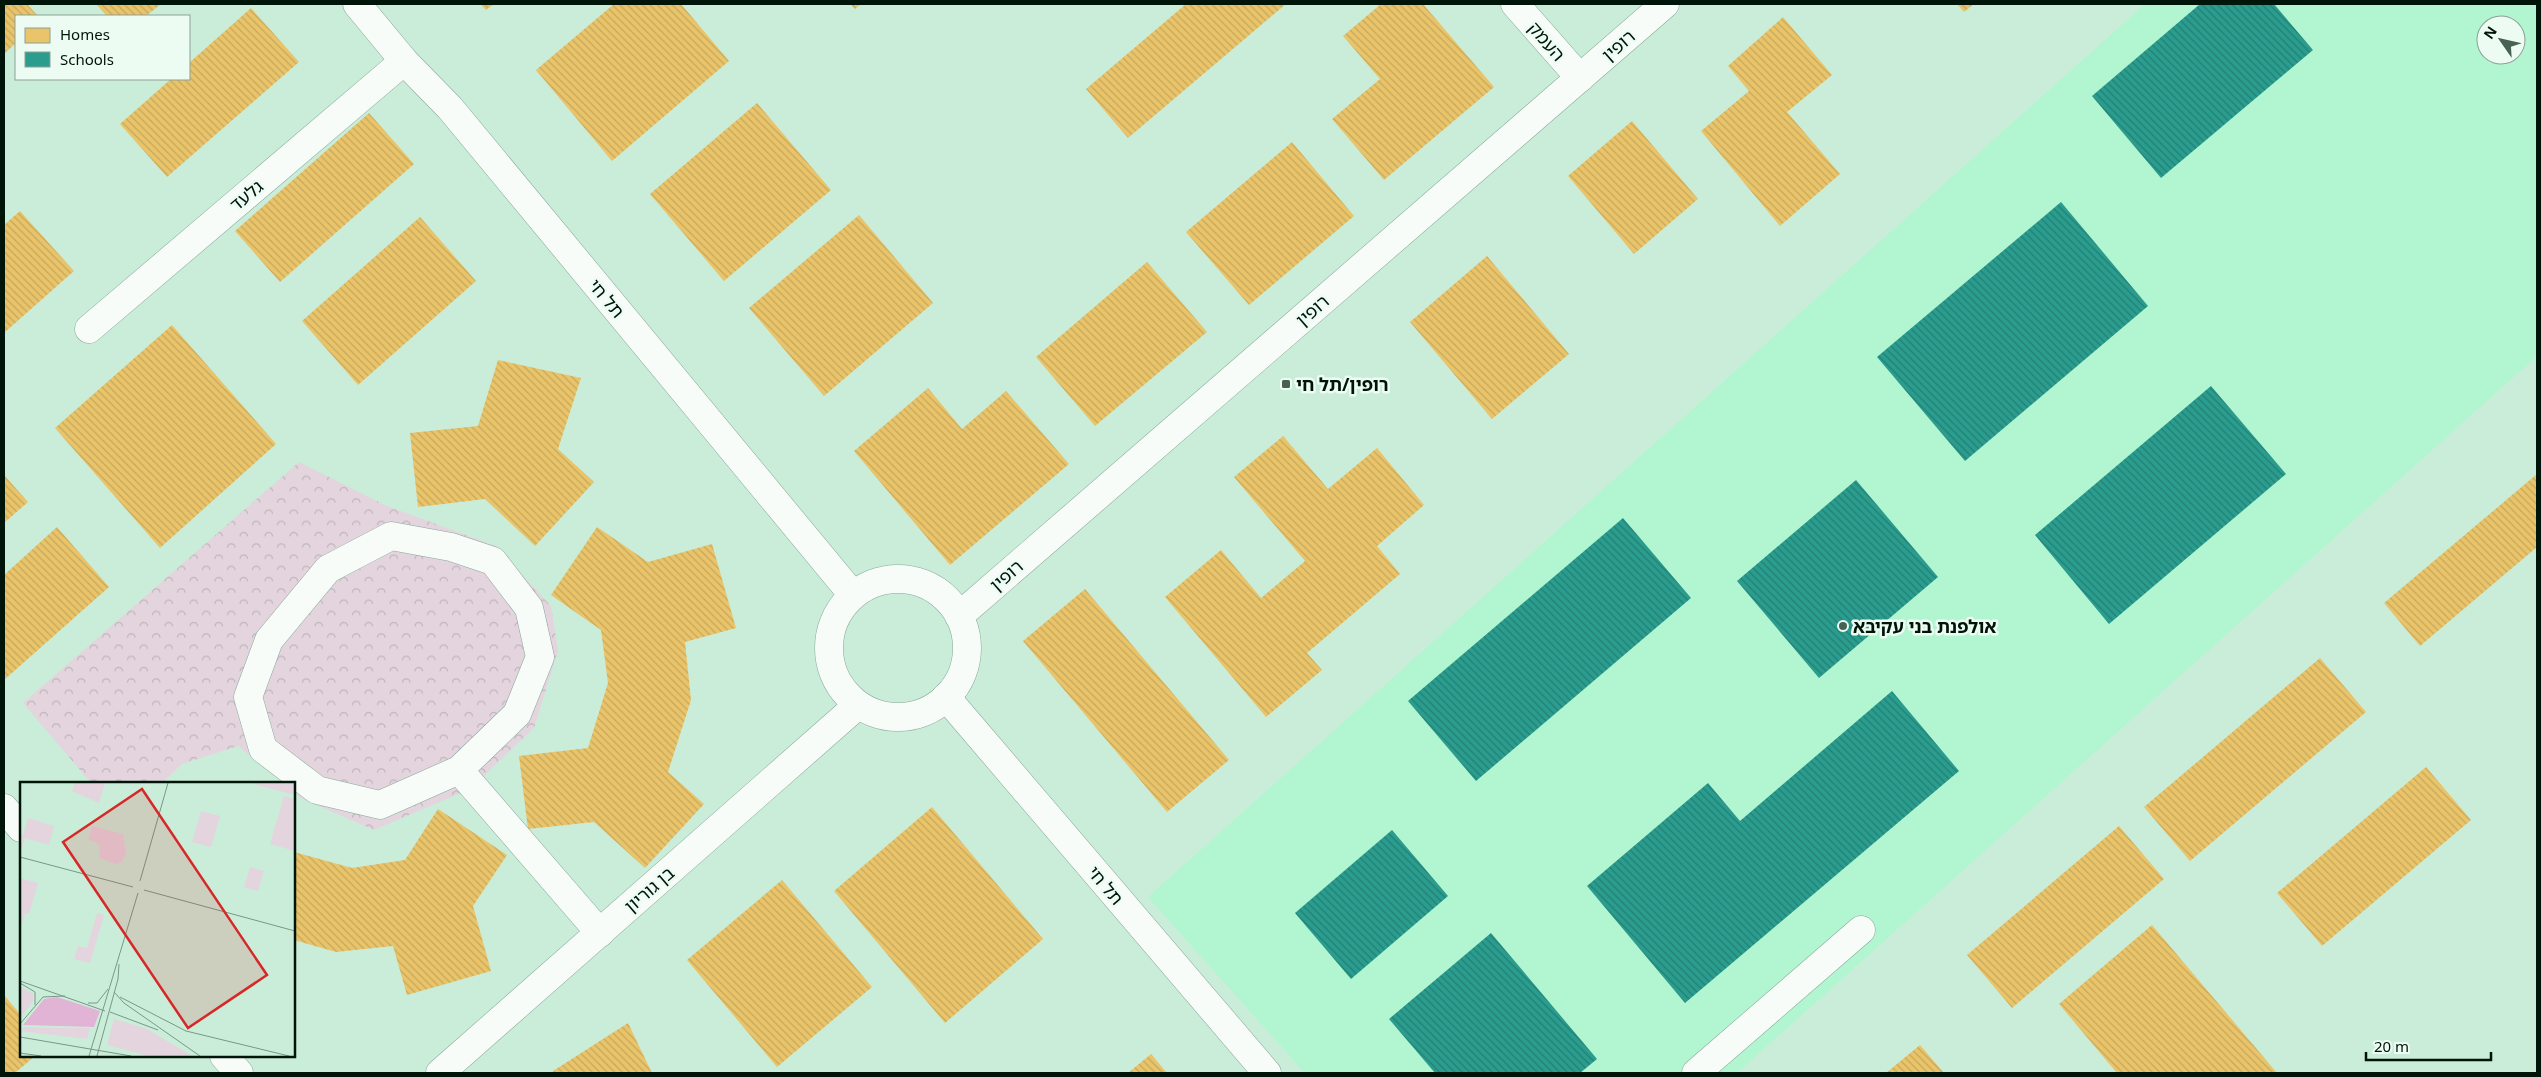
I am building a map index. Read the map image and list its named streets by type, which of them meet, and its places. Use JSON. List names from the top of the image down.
{
  "streets": {
    "street": [
      "העמק",
      "רופין",
      "גלעד",
      "תל חי",
      "בן גוריון"
    ]
  },
  "crossings": [
    ["העמק", "רופין"],
    ["רופין", "תל חי"],
    ["רופין", "בן גוריון"],
    ["גלעד", "תל חי"],
    ["תל חי", "בן גוריון"]
  ],
  "places": {
    "transit": ["רופין/תל חי"],
    "other": ["אולפנת בני עקיבא"]
  },
  "legend": ["Homes", "Schools"],
  "scale_bar": "20 m",
  "north": "top left"
}
